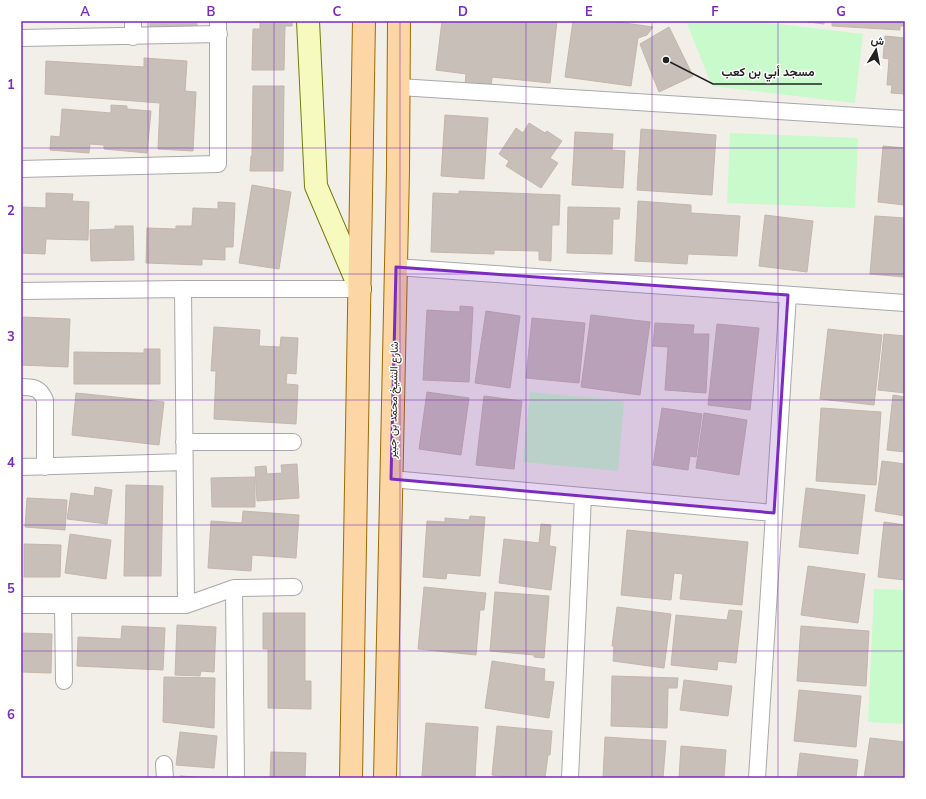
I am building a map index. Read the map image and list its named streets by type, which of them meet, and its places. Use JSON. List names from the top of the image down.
{
  "streets": {
    "main road": ["شارع الشيخ محمد بن جبير"]
  },
  "places": ["مسجد أبي بن كعب"],
  "north": "top",
  "grid": {
    "columns": [
      "A",
      "B",
      "C",
      "D",
      "E",
      "F",
      "G"
    ],
    "rows": [
      "1",
      "2",
      "3",
      "4",
      "5",
      "6"
    ]
  }
}
